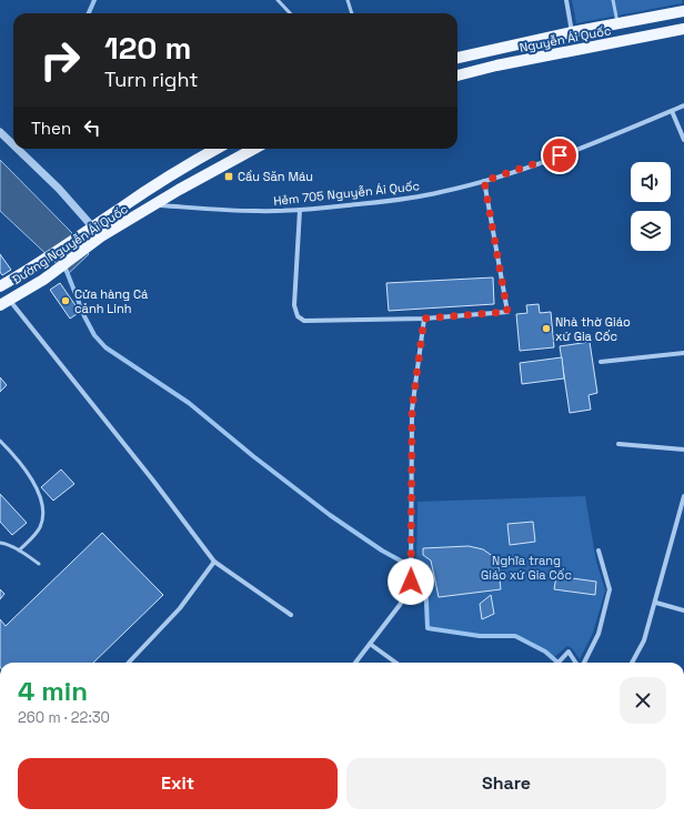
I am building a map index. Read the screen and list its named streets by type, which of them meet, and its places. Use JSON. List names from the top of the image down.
{
  "streets": {
    "main road": ["Nguyễn Ái Quốc", "Đường Nguyễn Ái Quốc"],
    "street": ["Hẻm 705 Nguyễn Ái Quốc"]
  },
  "crossings": [
    ["Hẻm 705 Nguyễn Ái Quốc", "Đường Nguyễn Ái Quốc"]
  ],
  "parks": ["Nghĩa trang Giáo xứ Gia Cốc"],
  "places": {
    "transit": ["Cầu Săn Máu"],
    "other": ["Cửa hàng Cá cảnh Linh", "Nhà thờ Giáo xứ Gia Cốc"]
  },
  "page": {
    "turn": ["120 m", "Turn right"],
    "then": "Then",
    "heading": ["4 min", "260 m · 22:30"],
    "buttons": ["Exit", "Share"]
  }
}
